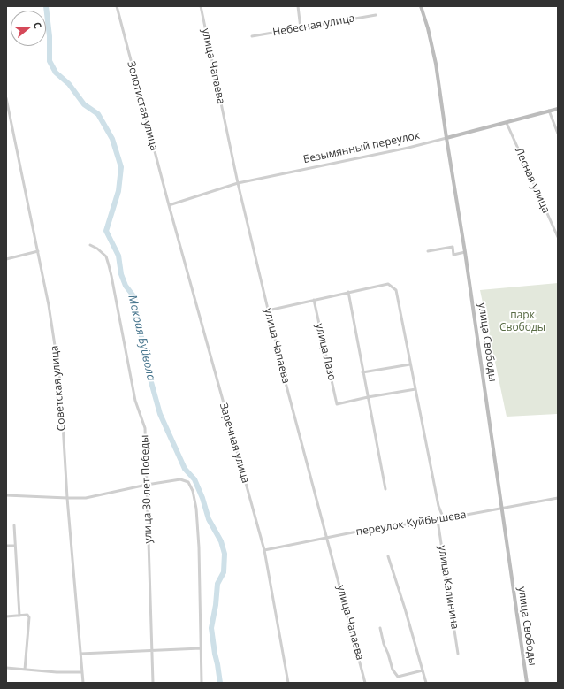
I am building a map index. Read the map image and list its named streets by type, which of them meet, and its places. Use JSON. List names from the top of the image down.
{
  "streets": {
    "main road": ["Безымянный переулок", "улица Свободы"],
    "street": [
      "Небесная улица",
      "улица Чапаева",
      "Золотистая улица",
      "Лесная улица",
      "улица Лазо",
      "Советская улица",
      "Заречная улица",
      "улица 30 лет Победы",
      "переулок Куйбышева",
      "улица Калинина"
    ]
  },
  "crossings": [
    ["улица Чапаева", "Безымянный переулок"],
    ["улица Чапаева", "переулок Куйбышева"],
    ["Золотистая улица", "Безымянный переулок"],
    ["Золотистая улица", "Заречная улица"],
    ["Безымянный переулок", "Лесная улица"],
    ["Безымянный переулок", "улица Свободы"],
    ["Безымянный переулок", "Заречная улица"],
    ["улица Свободы", "переулок Куйбышева"],
    ["Заречная улица", "переулок Куйбышева"],
    ["переулок Куйбышева", "улица Калинина"]
  ],
  "water": ["Мокрая Буйвола"],
  "parks": ["парк Свободы"],
  "north": "right"
}
